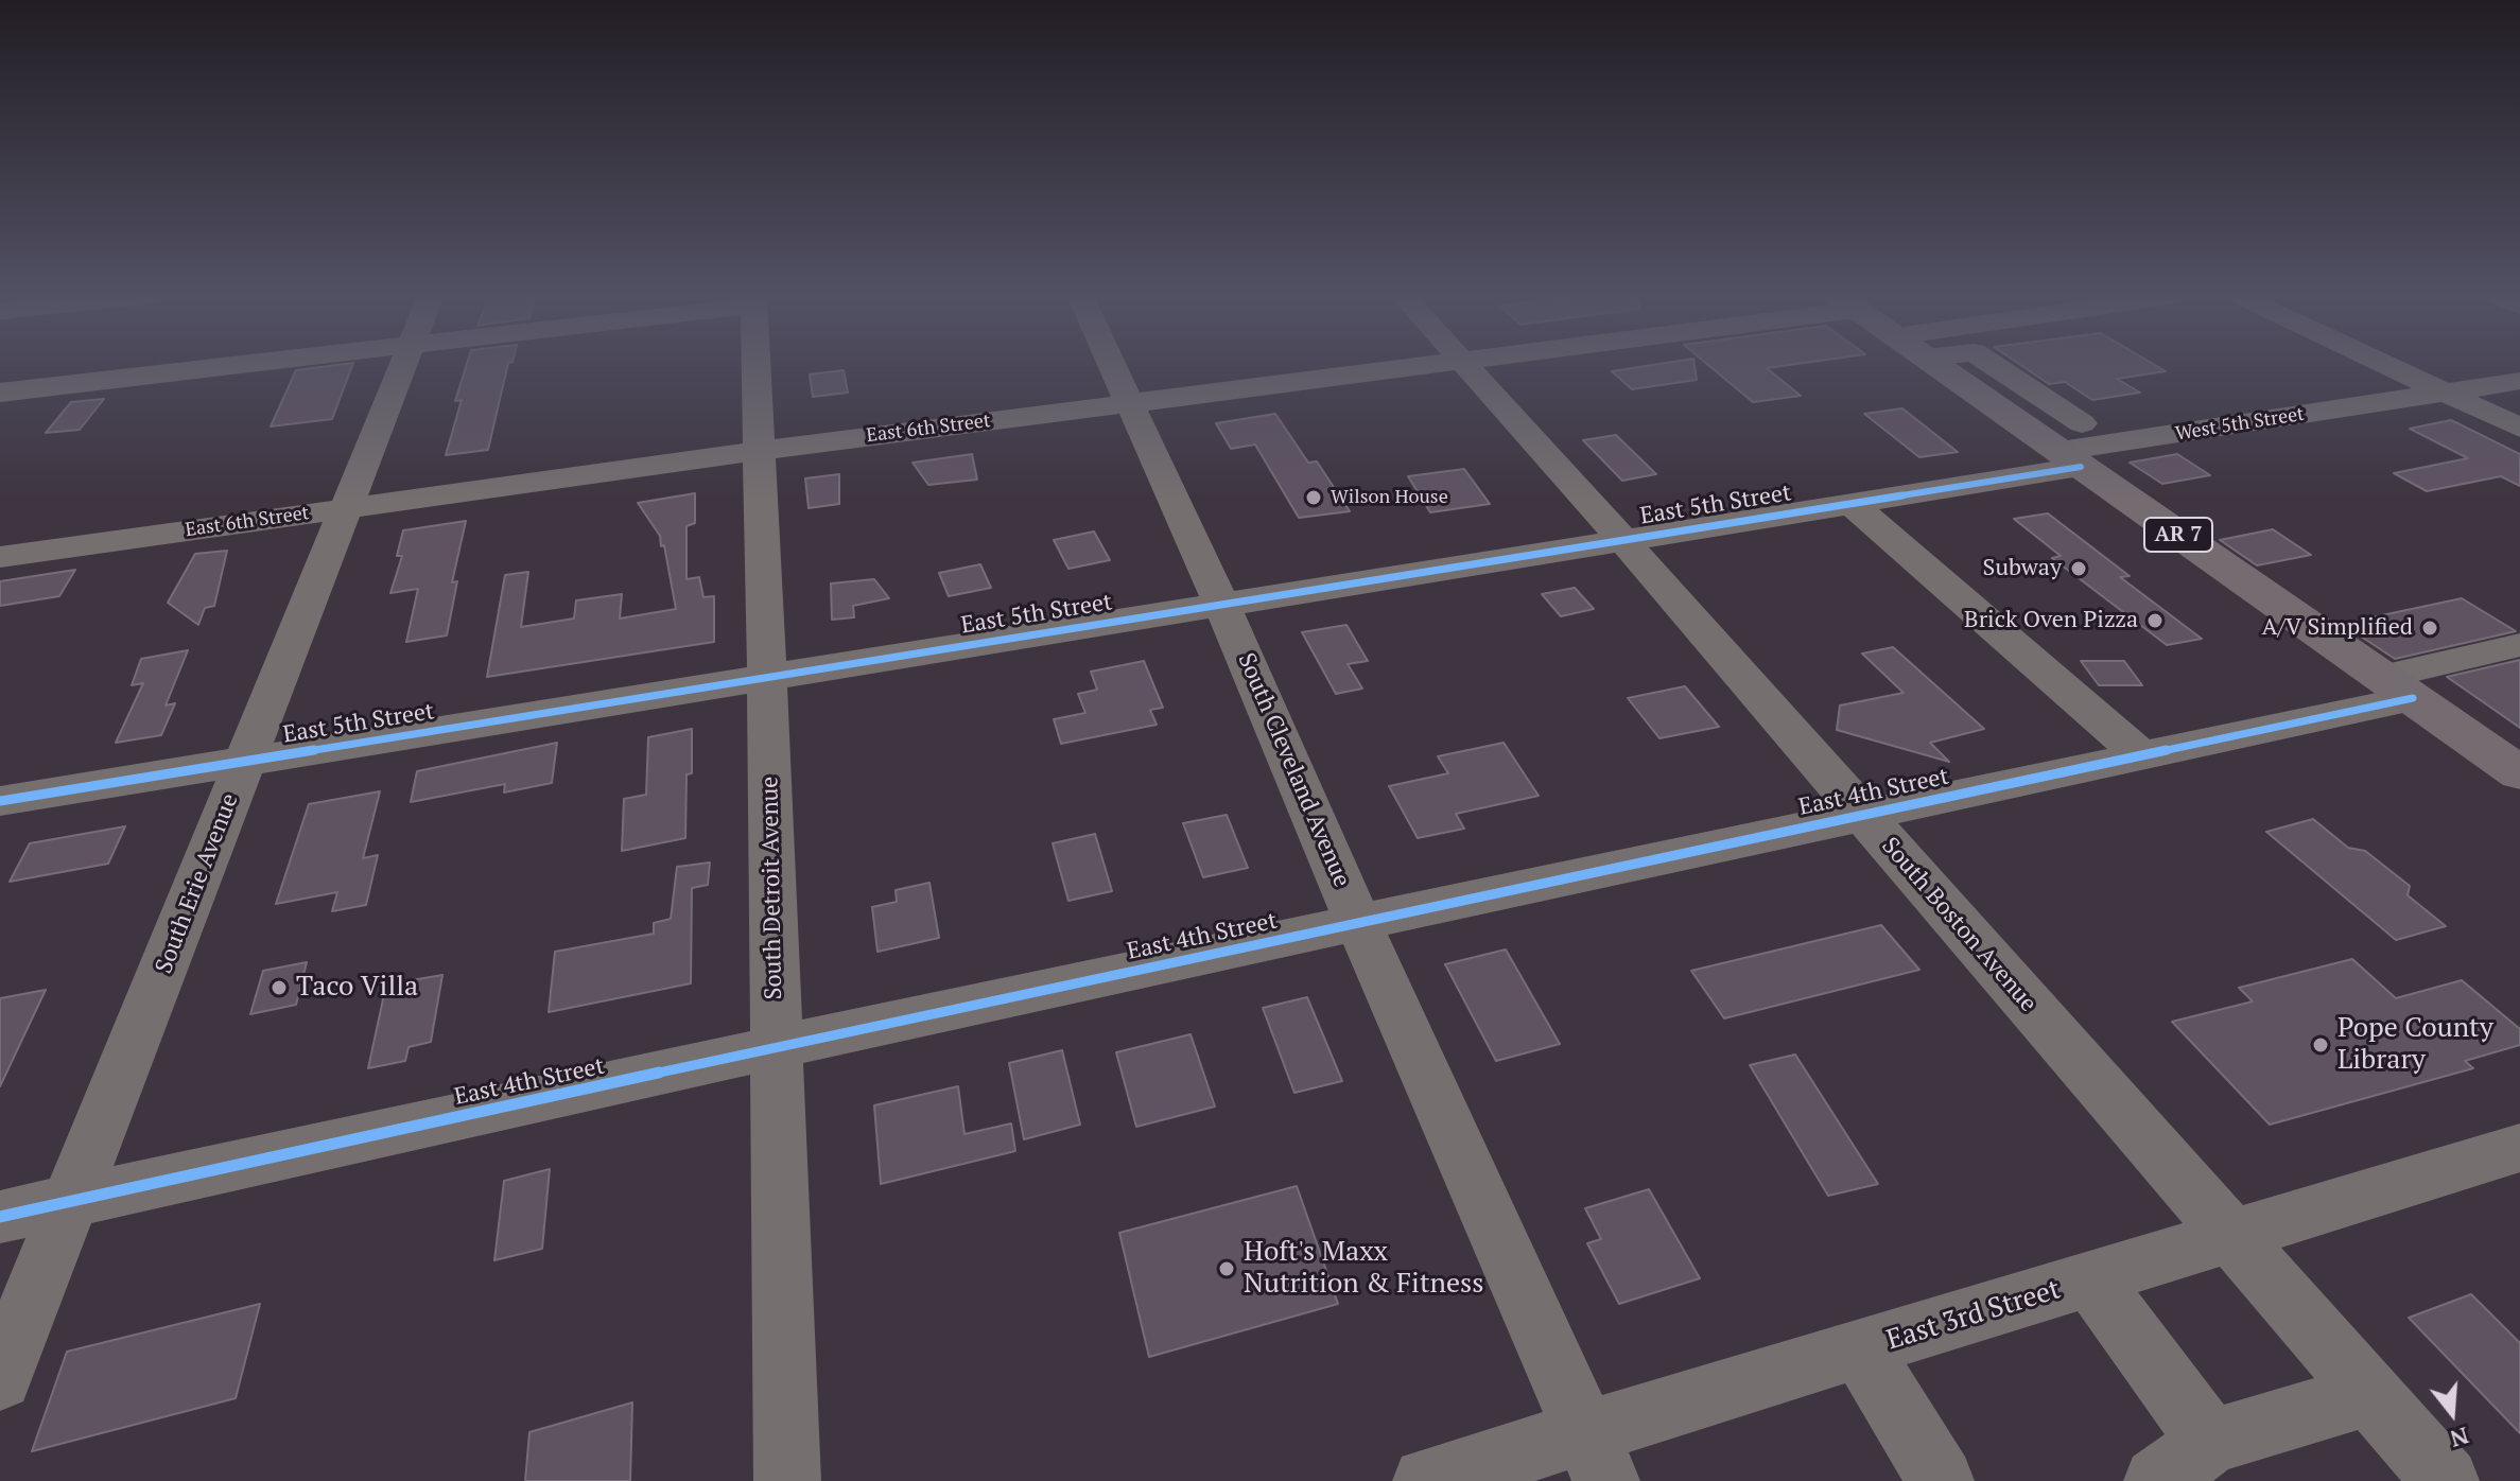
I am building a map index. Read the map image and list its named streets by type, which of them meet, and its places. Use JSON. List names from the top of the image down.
{
  "streets": {
    "highway": ["AR 7"],
    "street": [
      "West 5th Street",
      "East 6th Street",
      "East 5th Street",
      "South Cleveland Avenue",
      "East 4th Street",
      "South Erie Avenue",
      "South Detroit Avenue",
      "South Boston Avenue",
      "East 3rd Street"
    ]
  },
  "crossings": [
    ["West 5th Street", "East 5th Street"],
    ["East 6th Street", "South Cleveland Avenue"],
    ["East 6th Street", "South Erie Avenue"],
    ["East 6th Street", "South Detroit Avenue"],
    ["East 5th Street", "AR 7"],
    ["East 5th Street", "South Cleveland Avenue"],
    ["East 5th Street", "South Erie Avenue"],
    ["East 5th Street", "South Detroit Avenue"],
    ["East 5th Street", "South Boston Avenue"],
    ["AR 7", "East 4th Street"],
    ["South Cleveland Avenue", "East 4th Street"],
    ["South Cleveland Avenue", "East 3rd Street"],
    ["East 4th Street", "South Erie Avenue"],
    ["East 4th Street", "South Detroit Avenue"],
    ["East 4th Street", "South Boston Avenue"],
    ["South Boston Avenue", "East 3rd Street"]
  ],
  "places": [
    "Wilson House",
    "Subway",
    "Brick Oven Pizza",
    "A/V Simplified",
    "Taco Villa",
    "Pope County Library",
    "Hoft's Maxx Nutrition & Fitness"
  ],
  "north": "bottom"
}
